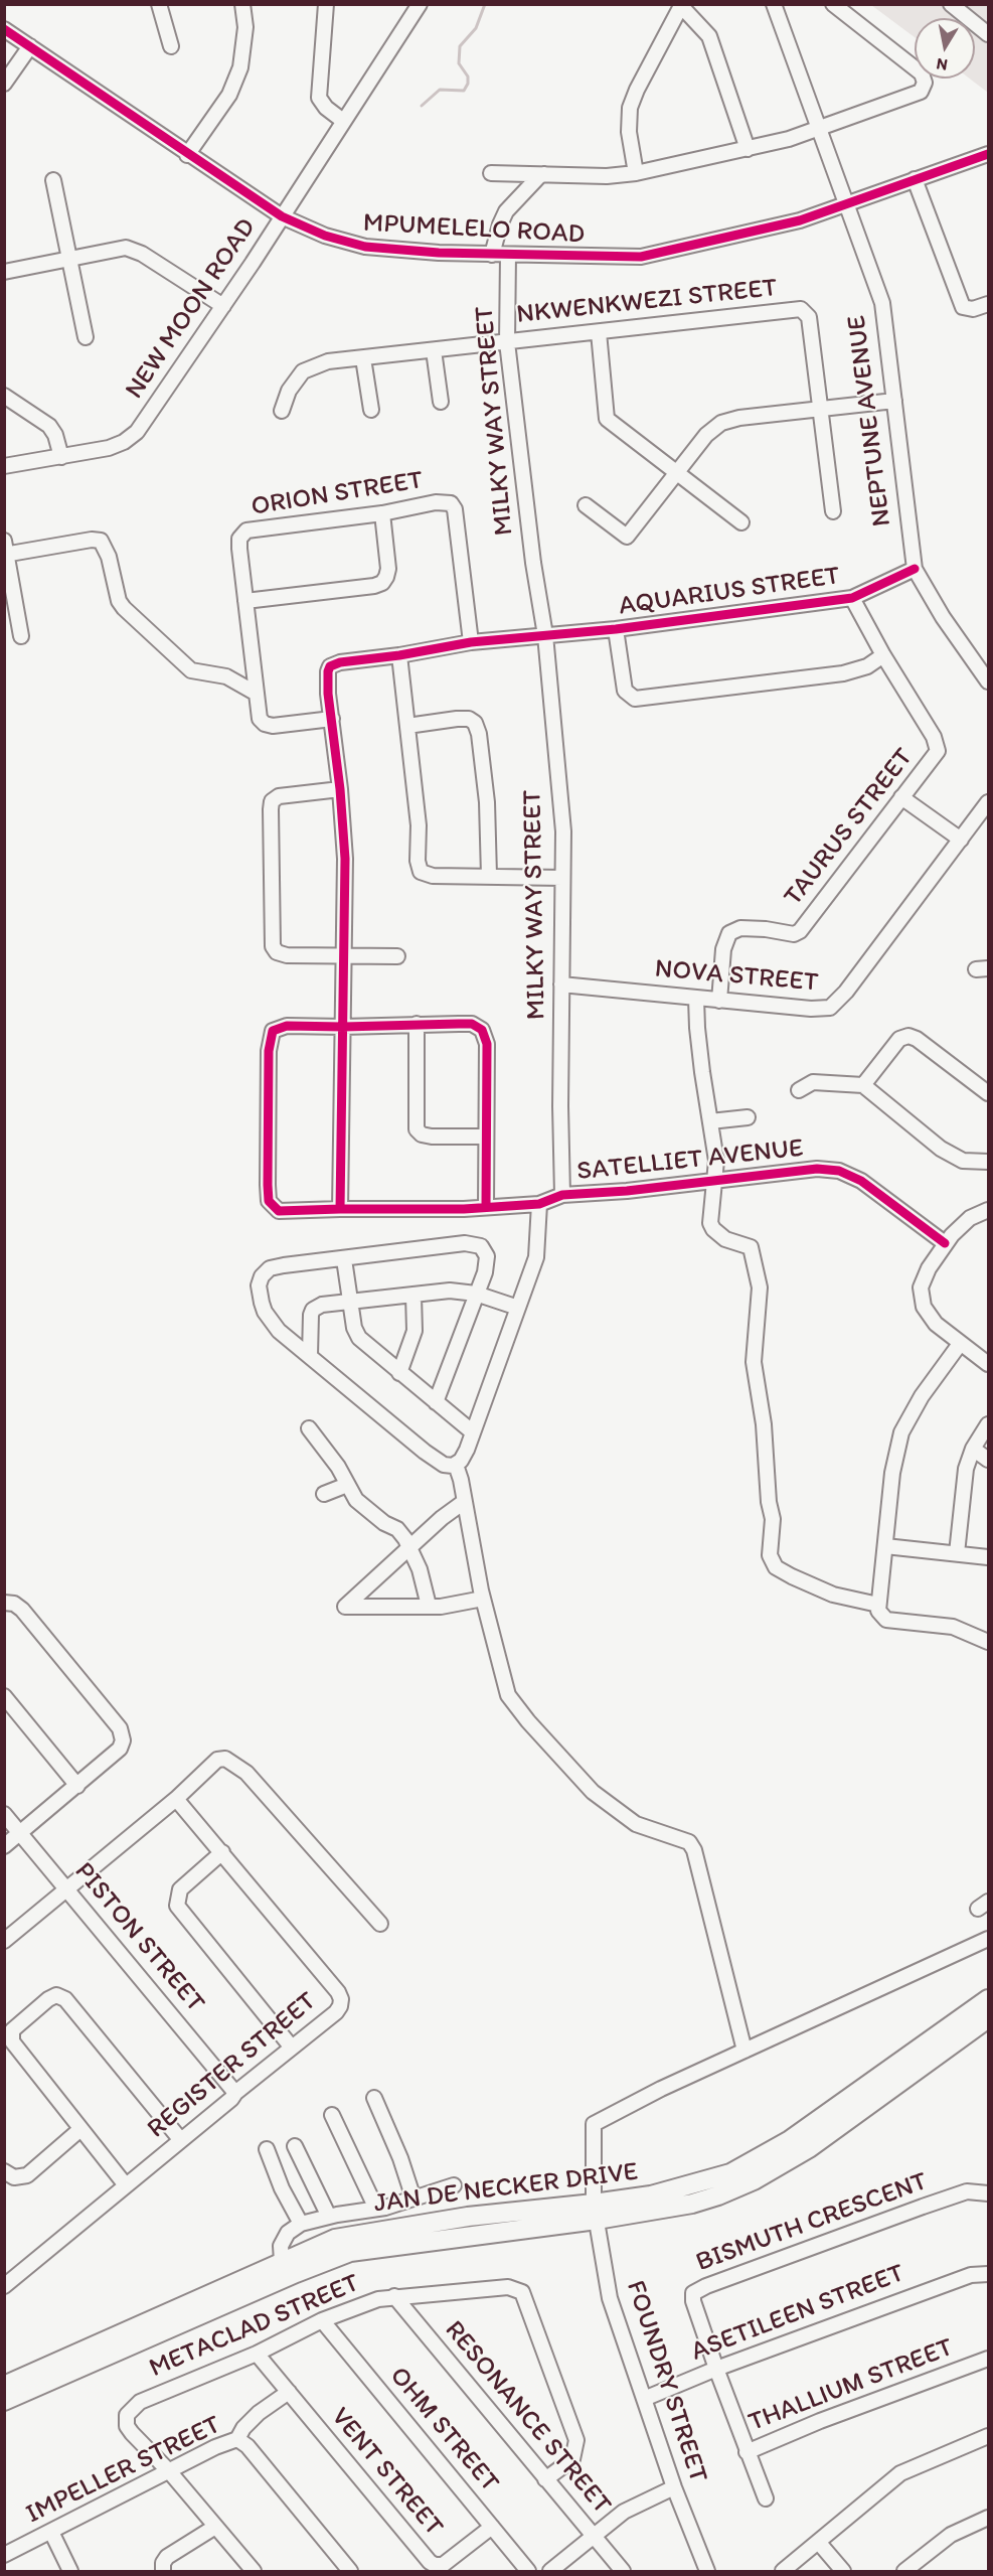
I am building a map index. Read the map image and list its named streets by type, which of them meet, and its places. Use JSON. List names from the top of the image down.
{
  "streets": {
    "main road": ["JAN DE NECKER DRIVE"],
    "street": [
      "MPUMELELO ROAD",
      "NKWENKWEZI STREET",
      "NEW MOON ROAD",
      "MILKY WAY STREET",
      "NEPTUNE AVENUE",
      "ORION STREET",
      "AQUARIUS STREET",
      "TAURUS STREET",
      "NOVA STREET",
      "SATELLIET AVENUE",
      "PISTON STREET",
      "REGISTER STREET",
      "BISMUTH CRESCENT",
      "ASETILEEN STREET",
      "METACLAD STREET",
      "FOUNDRY STREET",
      "THALLIUM STREET",
      "RESONANCE STREET",
      "OHM STREET",
      "IMPELLER STREET",
      "VENT STREET"
    ]
  },
  "crossings": [
    ["MPUMELELO ROAD", "NEW MOON ROAD"],
    ["MPUMELELO ROAD", "MILKY WAY STREET"],
    ["MPUMELELO ROAD", "NEPTUNE AVENUE"],
    ["NKWENKWEZI STREET", "MILKY WAY STREET"],
    ["MILKY WAY STREET", "AQUARIUS STREET"],
    ["MILKY WAY STREET", "NOVA STREET"],
    ["MILKY WAY STREET", "SATELLIET AVENUE"],
    ["NEPTUNE AVENUE", "AQUARIUS STREET"],
    ["ORION STREET", "AQUARIUS STREET"],
    ["AQUARIUS STREET", "TAURUS STREET"],
    ["TAURUS STREET", "NOVA STREET"],
    ["PISTON STREET", "REGISTER STREET"],
    ["JAN DE NECKER DRIVE", "FOUNDRY STREET"],
    ["BISMUTH CRESCENT", "ASETILEEN STREET"],
    ["BISMUTH CRESCENT", "THALLIUM STREET"],
    ["ASETILEEN STREET", "FOUNDRY STREET"],
    ["ASETILEEN STREET", "THALLIUM STREET"],
    ["METACLAD STREET", "RESONANCE STREET"],
    ["METACLAD STREET", "OHM STREET"],
    ["METACLAD STREET", "IMPELLER STREET"],
    ["METACLAD STREET", "VENT STREET"],
    ["OHM STREET", "VENT STREET"]
  ],
  "north": "bottom"
}
